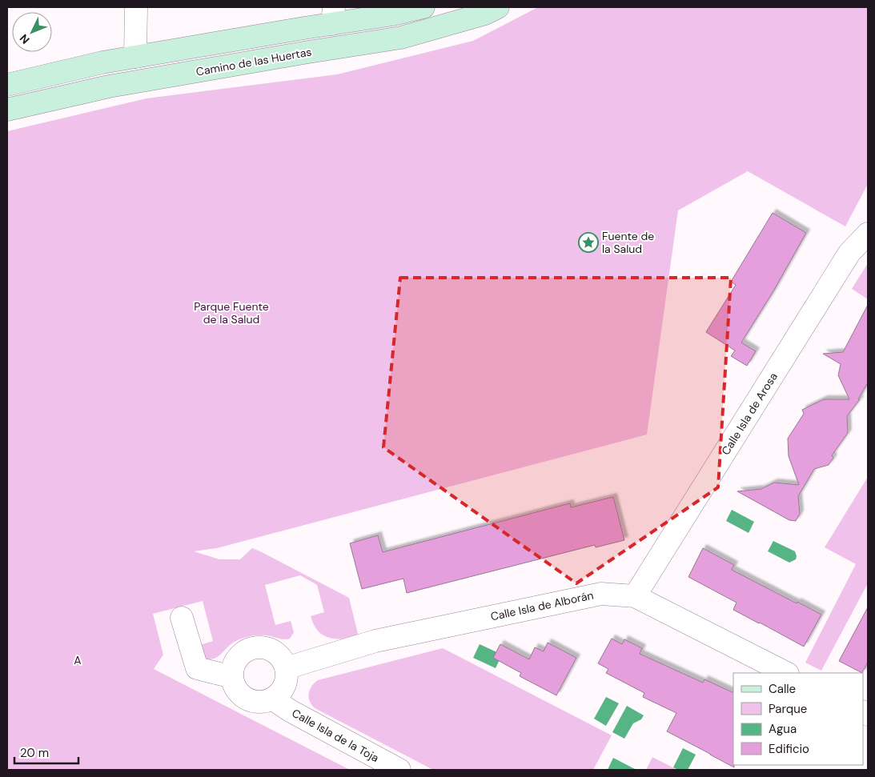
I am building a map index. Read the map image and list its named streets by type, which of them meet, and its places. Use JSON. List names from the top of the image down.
{
  "streets": {
    "main road": ["Camino de las Huertas"],
    "street": ["Calle Isla de Arosa", "Calle Isla de Alborán", "Calle Isla de la Toja"]
  },
  "crossings": [
    ["Calle Isla de Arosa", "Calle Isla de Alborán"],
    ["Calle Isla de Alborán", "Calle Isla de la Toja"]
  ],
  "parks": ["Parque Fuente de la Salud", "A"],
  "places": {
    "place": ["Fuente de la Salud"]
  },
  "legend": [
    "Calle",
    "Parque",
    "Agua",
    "Edificio"
  ],
  "scale_bar": "20 m",
  "north": "bottom left"
}
